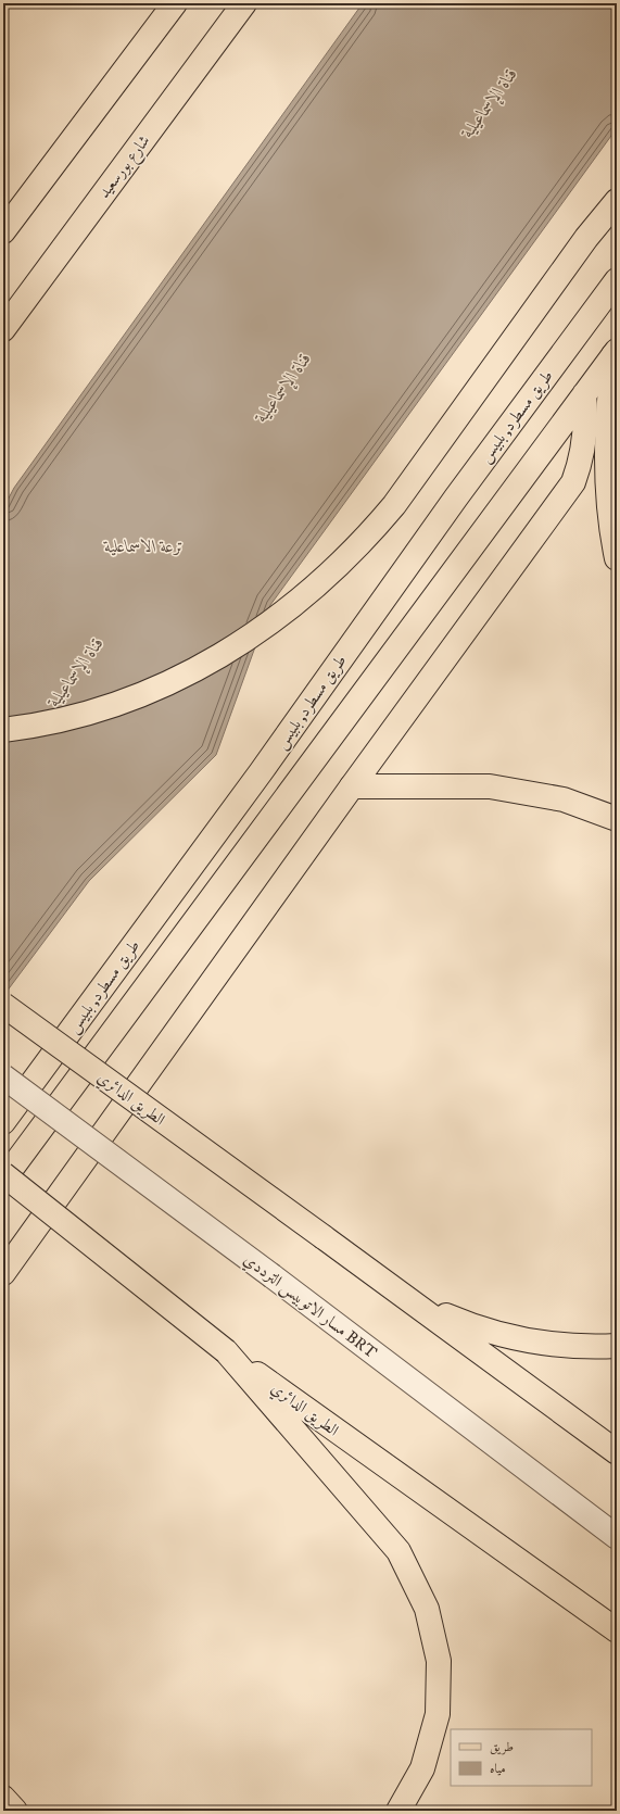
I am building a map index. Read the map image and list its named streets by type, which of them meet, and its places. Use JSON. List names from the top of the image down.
{
  "streets": {
    "main road": ["شارع بورسعيد", "طريق مسطرد, بلبيس", "الطريق الدائري"],
    "lane": ["مسار الاتوبيس الترددي BRT"]
  },
  "water": ["قناة الإسماعيلية", "ترعة الاسماعلية"],
  "legend": ["طريق", "مياه"]
}
